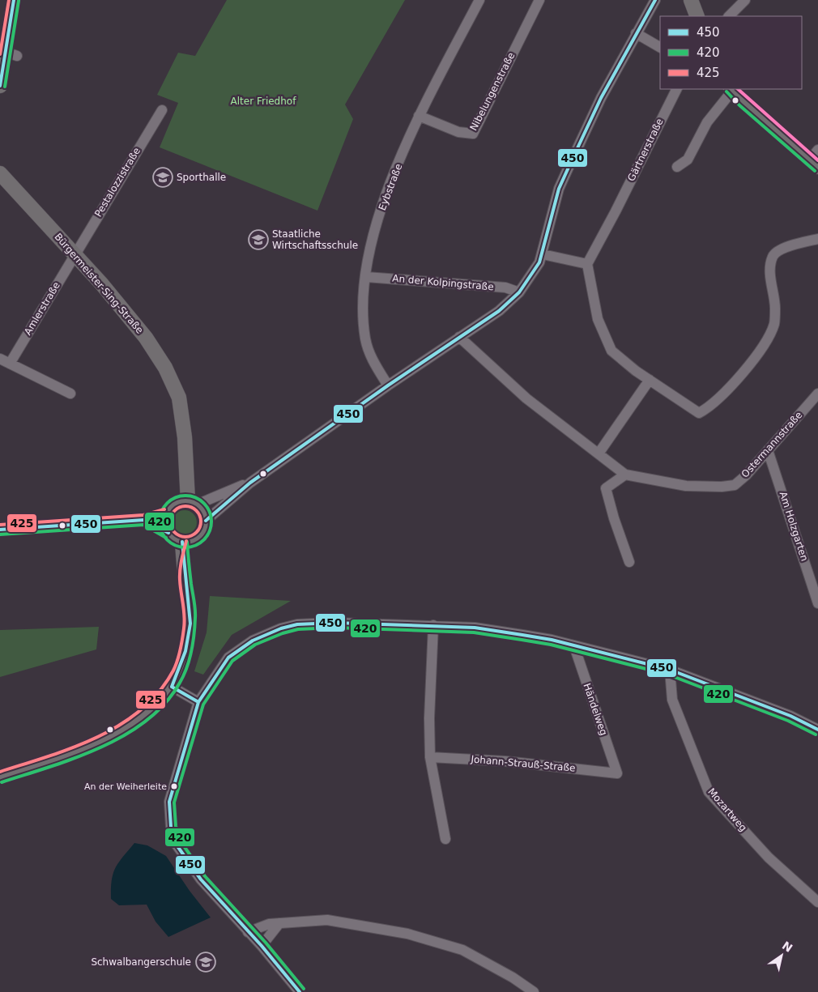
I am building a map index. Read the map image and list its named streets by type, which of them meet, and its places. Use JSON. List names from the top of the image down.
{
  "streets": {
    "main road": ["Bürgermeister-Sing-Straße"],
    "street": [
      "Nibelungenstraße",
      "Gärtnerstraße",
      "Pestalozzistraße",
      "Eybstraße",
      "An der Kolpingstraße",
      "Amlerstraße",
      "Ostermannstraße",
      "Am Holzgarten",
      "Händelweg",
      "Johann-Strauß-Straße",
      "Mozartweg"
    ]
  },
  "crossings": [
    ["Nibelungenstraße", "Eybstraße"],
    ["Pestalozzistraße", "Bürgermeister-Sing-Straße"],
    ["Pestalozzistraße", "Amlerstraße"],
    ["Eybstraße", "An der Kolpingstraße"],
    ["Bürgermeister-Sing-Straße", "Amlerstraße"],
    ["Ostermannstraße", "Am Holzgarten"],
    ["Händelweg", "Johann-Strauß-Straße"]
  ],
  "parks": ["Alter Friedhof"],
  "places": {
    "school or university": ["Sporthalle", "Staatliche Wirtschaftsschule", "Schwalbangerschule"],
    "other": ["An der Weiherleite"]
  },
  "lines": ["transit line 450", "transit line 425", "transit line 420"],
  "legend": ["450", "420", "425"],
  "north": "top right"
}
